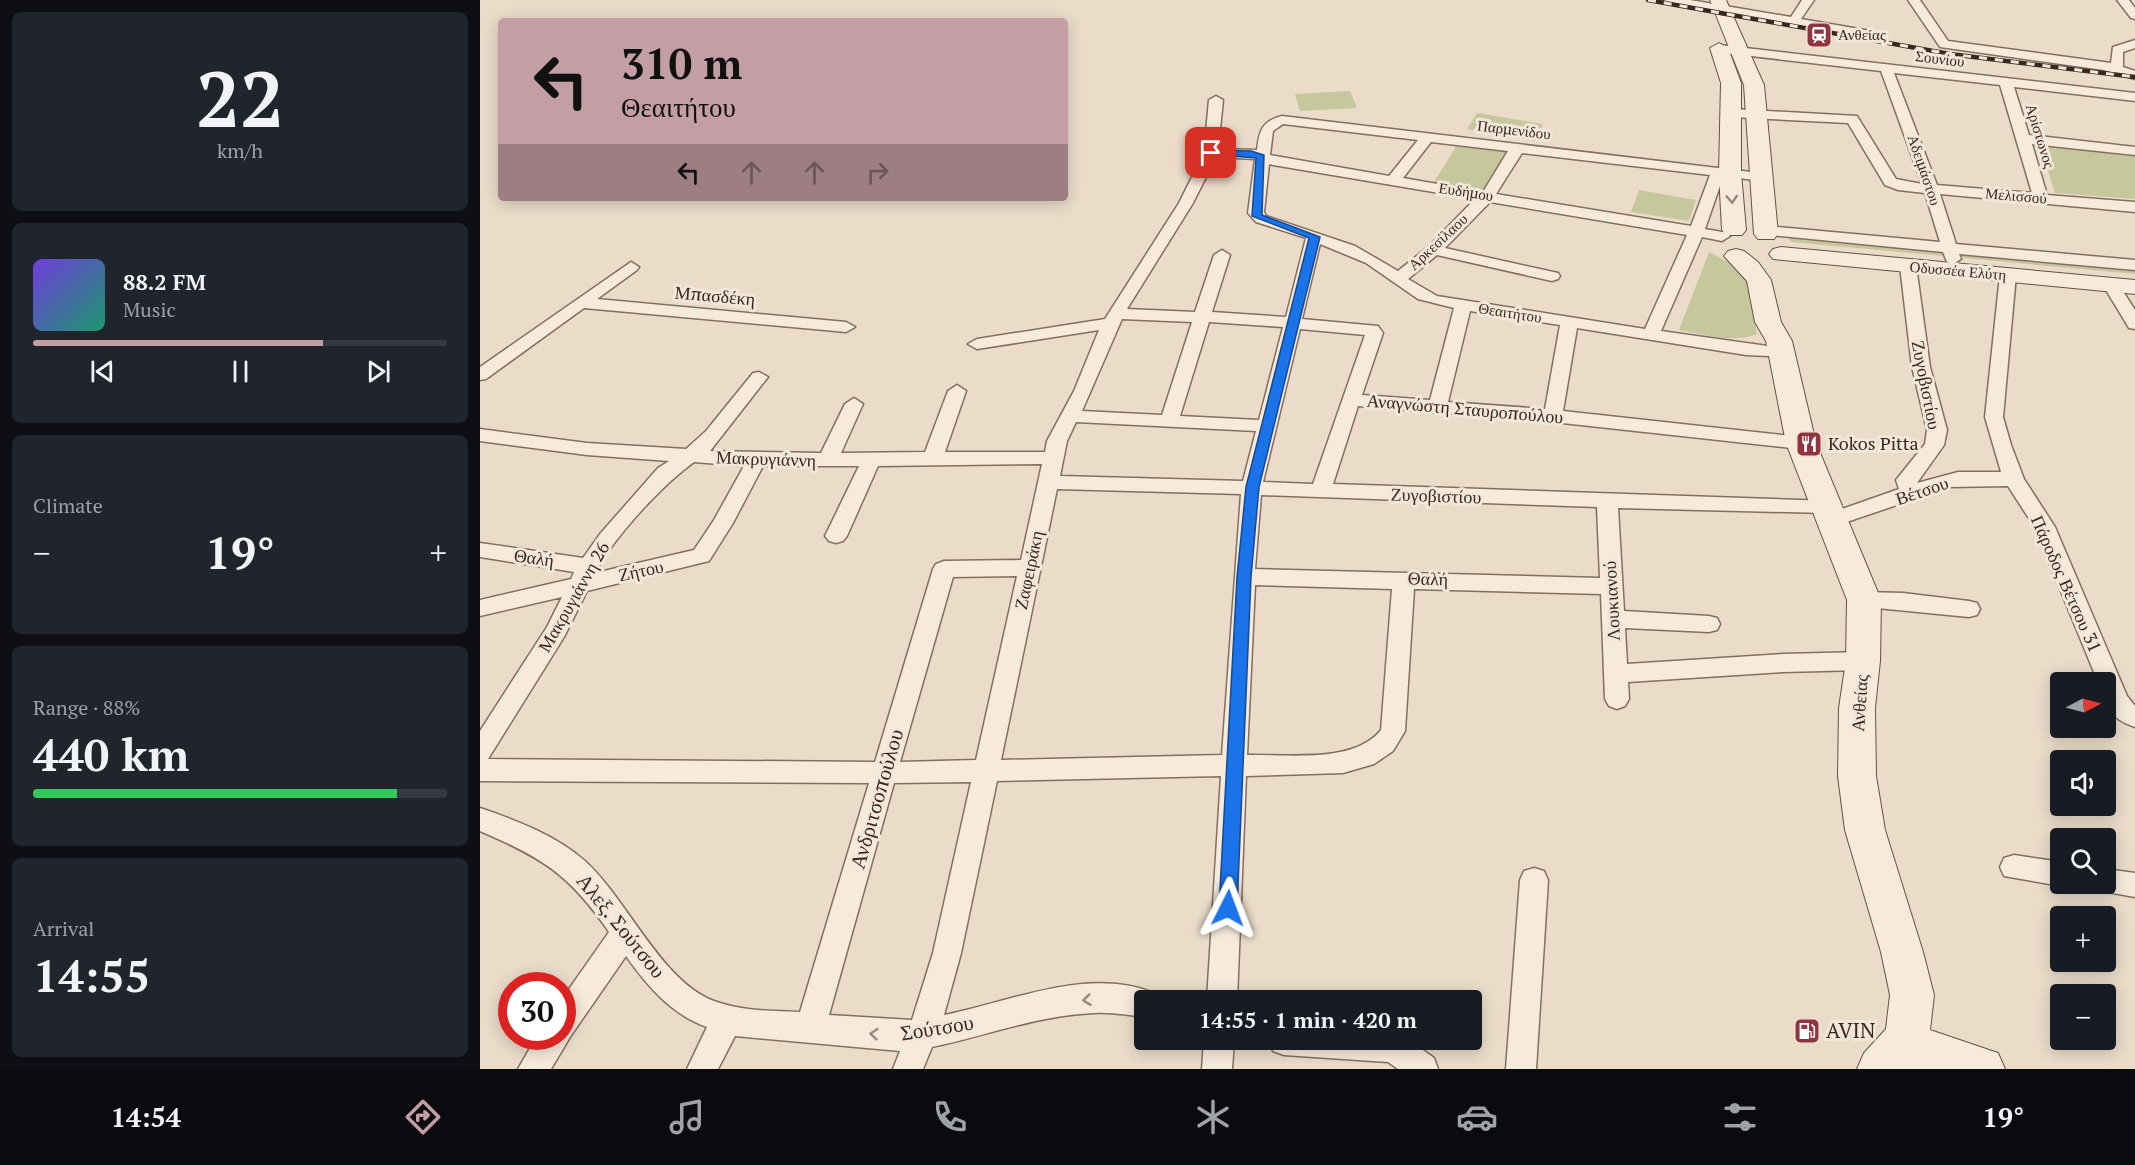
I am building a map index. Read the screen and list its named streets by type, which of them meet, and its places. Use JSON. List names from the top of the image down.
{
  "streets": {
    "main road": ["Οδυσσέα Ελύτη", "Ανθείας"],
    "street": [
      "Σουνίου",
      "Παρμενίδου",
      "Αρίστωνος",
      "Αδειμάστου",
      "Ευδήμου",
      "Μελισσού",
      "Αρκεσίλαου",
      "Μπασδέκη",
      "Θεαιτήτου",
      "Ζυγοβιστίου",
      "Αναγνώστη Σταυροπούλου",
      "Μακρυγιάννη",
      "Βέτσου",
      "Θαλή",
      "Ζαφειράκη",
      "Ζήτου",
      "Πάροδος Βέτσου 31",
      "Μακρυγιάννη 26",
      "Λουκιανού",
      "Ανδριτσοπούλου",
      "Αλεξ. Σούτσου",
      "Σούτσου"
    ]
  },
  "crossings": [
    ["Σουνίου", "Αρίστωνος"],
    ["Σουνίου", "Αδειμάστου"],
    ["Παρμενίδου", "Ευδήμου"],
    ["Παρμενίδου", "Αρκεσίλαου"],
    ["Παρμενίδου", "Θεαιτήτου"],
    ["Αρίστωνος", "Μελισσού"],
    ["Αδειμάστου", "Μελισσού"],
    ["Αδειμάστου", "Οδυσσέα Ελύτη"],
    ["Ευδήμου", "Αρκεσίλαου"],
    ["Ευδήμου", "Θεαιτήτου"],
    ["Ευδήμου", "Ζαφειράκη"],
    ["Ευδήμου", "Ανθείας"],
    ["Αρκεσίλαου", "Θεαιτήτου"],
    ["Οδυσσέα Ελύτη", "Ζυγοβιστίου"],
    ["Οδυσσέα Ελύτη", "Πάροδος Βέτσου 31"],
    ["Οδυσσέα Ελύτη", "Ανθείας"],
    ["Θεαιτήτου", "Ανθείας"],
    ["Ζυγοβιστίου", "Βέτσου"],
    ["Ζυγοβιστίου", "Ζαφειράκη"],
    ["Ζυγοβιστίου", "Λουκιανού"],
    ["Ζυγοβιστίου", "Ανθείας"],
    ["Αναγνώστη Σταυροπούλου", "Ζαφειράκη"],
    ["Αναγνώστη Σταυροπούλου", "Ανθείας"],
    ["Μακρυγιάννη", "Ζαφειράκη"],
    ["Μακρυγιάννη", "Ζήτου"],
    ["Μακρυγιάννη", "Μακρυγιάννη 26"],
    ["Βέτσου", "Πάροδος Βέτσου 31"],
    ["Βέτσου", "Ανθείας"],
    ["Θαλή", "Ζήτου"],
    ["Θαλή", "Μακρυγιάννη 26"],
    ["Θαλή", "Λουκιανού"],
    ["Ζαφειράκη", "Ανδριτσοπούλου"],
    ["Ζαφειράκη", "Σούτσου"],
    ["Ζήτου", "Μακρυγιάννη 26"],
    ["Ανδριτσοπούλου", "Σούτσου"],
    ["Αλεξ. Σούτσου", "Σούτσου"]
  ],
  "one_way": ["Σούτσου"],
  "places": {
    "station": ["Ανθείας"],
    "restaurant": ["Kokos Pitta"],
    "fuel station": ["AVIN"]
  },
  "north": "right",
  "page": {
    "tile": [
      ["22", "km/h"],
      "Climate",
      ["Range · 88%", "440 km"],
      ["Arrival", "14:55"]
    ],
    "turn": ["310 m", "Θεαιτήτου"],
    "song": ["88.2 FM", "Music"],
    "heat": ["−", "19°", "+"],
    "map_buttons": ["+", "−"],
    "limit": "30",
    "trip": "14:55 · 1 min · 420 m",
    "tabs": ["14:54", "19°"]
  }
}
